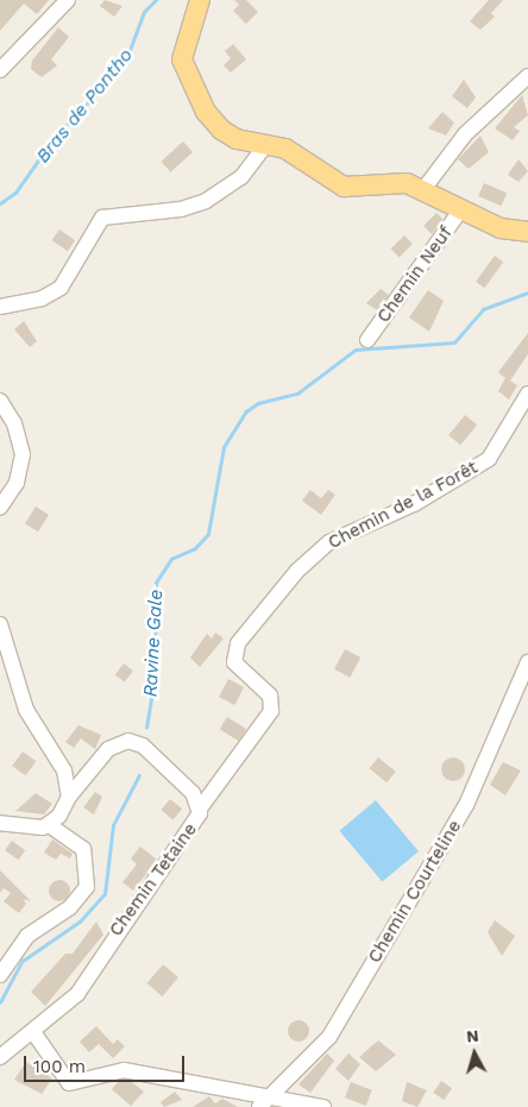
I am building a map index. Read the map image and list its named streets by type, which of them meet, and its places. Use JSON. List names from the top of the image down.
{
  "streets": {
    "main road": ["Chemin Neuf"],
    "street": ["Chemin de la Forêt", "Chemin Tetaine", "Chemin Courteline"]
  },
  "crossings": [
    ["Chemin de la Forêt", "Chemin Tetaine"]
  ],
  "water": ["Bras de Pontho", "Ravine Gale"],
  "scale_bar": "100 m",
  "north": "top"
}
